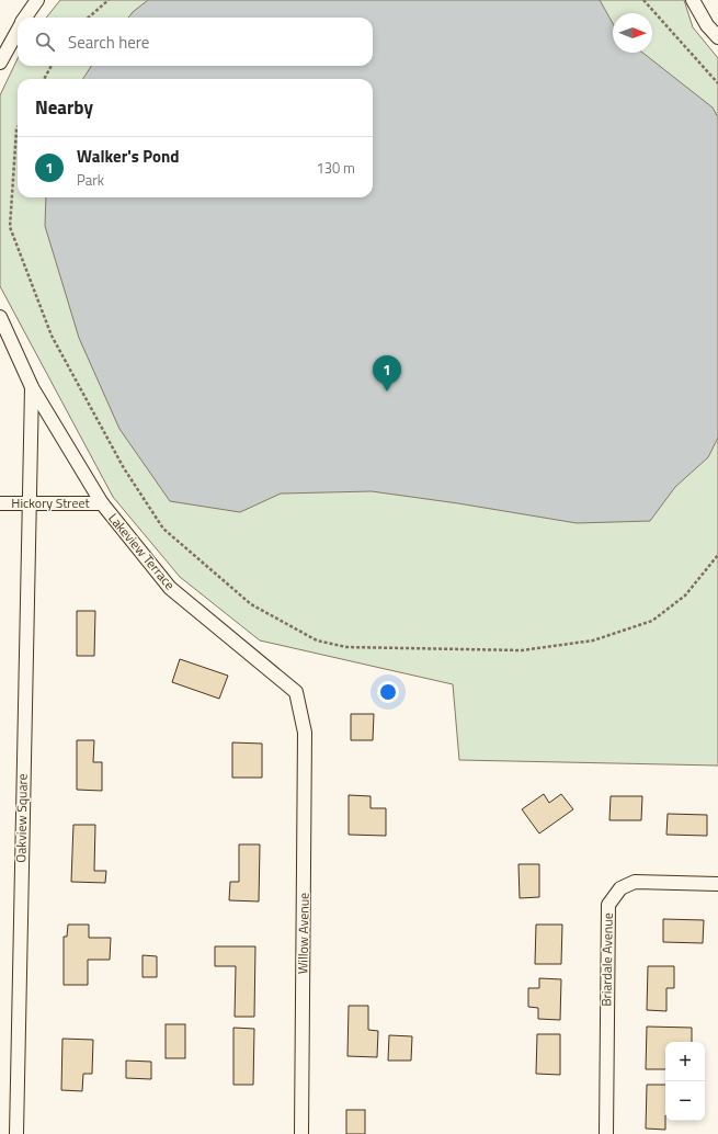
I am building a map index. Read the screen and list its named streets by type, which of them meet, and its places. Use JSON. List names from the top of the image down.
{
  "streets": {
    "street": [
      "Hickory Street",
      "Lakeview Terrace",
      "Oakview Square",
      "Willow Avenue",
      "Briardale Avenue"
    ]
  },
  "crossings": [
    ["Hickory Street", "Lakeview Terrace"],
    ["Hickory Street", "Oakview Square"],
    ["Lakeview Terrace", "Oakview Square"],
    ["Lakeview Terrace", "Willow Avenue"]
  ],
  "north": "right",
  "page": {
    "search": "Search here",
    "heading": "Nearby",
    "list": [
      {
        "mark": "1",
        "name": "Walker's Pond",
        "note": "Park",
        "value": "130 m"
      }
    ],
    "pins": "1",
    "map_buttons": ["+", "−"]
  }
}
